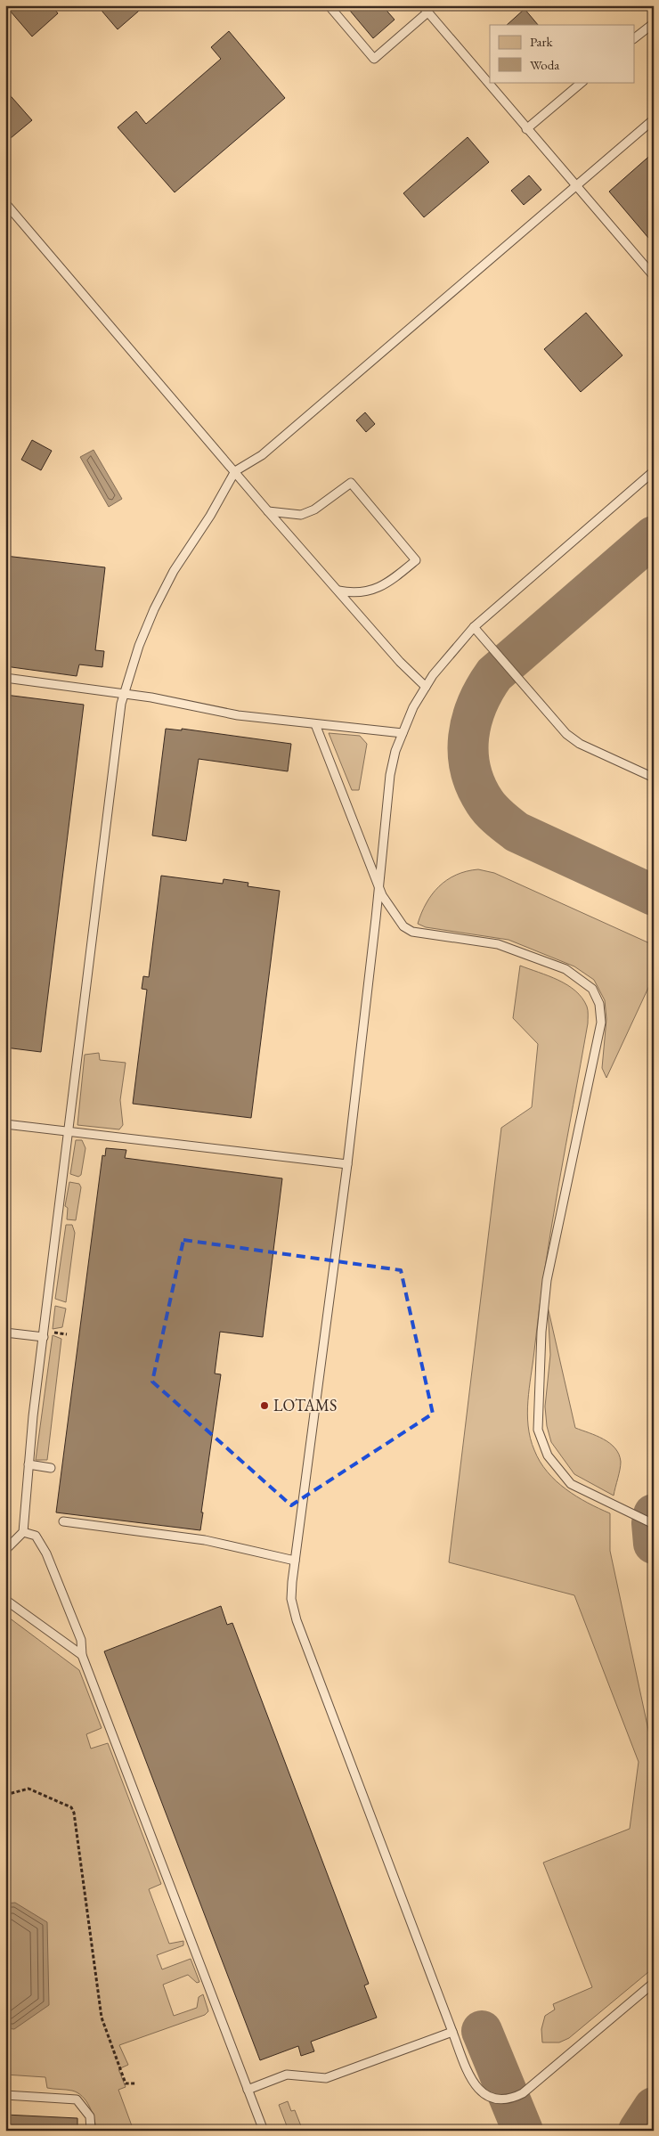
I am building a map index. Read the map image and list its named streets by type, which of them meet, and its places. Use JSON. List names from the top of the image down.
{
  "places": ["LOTAMS"],
  "legend": ["Park", "Woda"]
}
